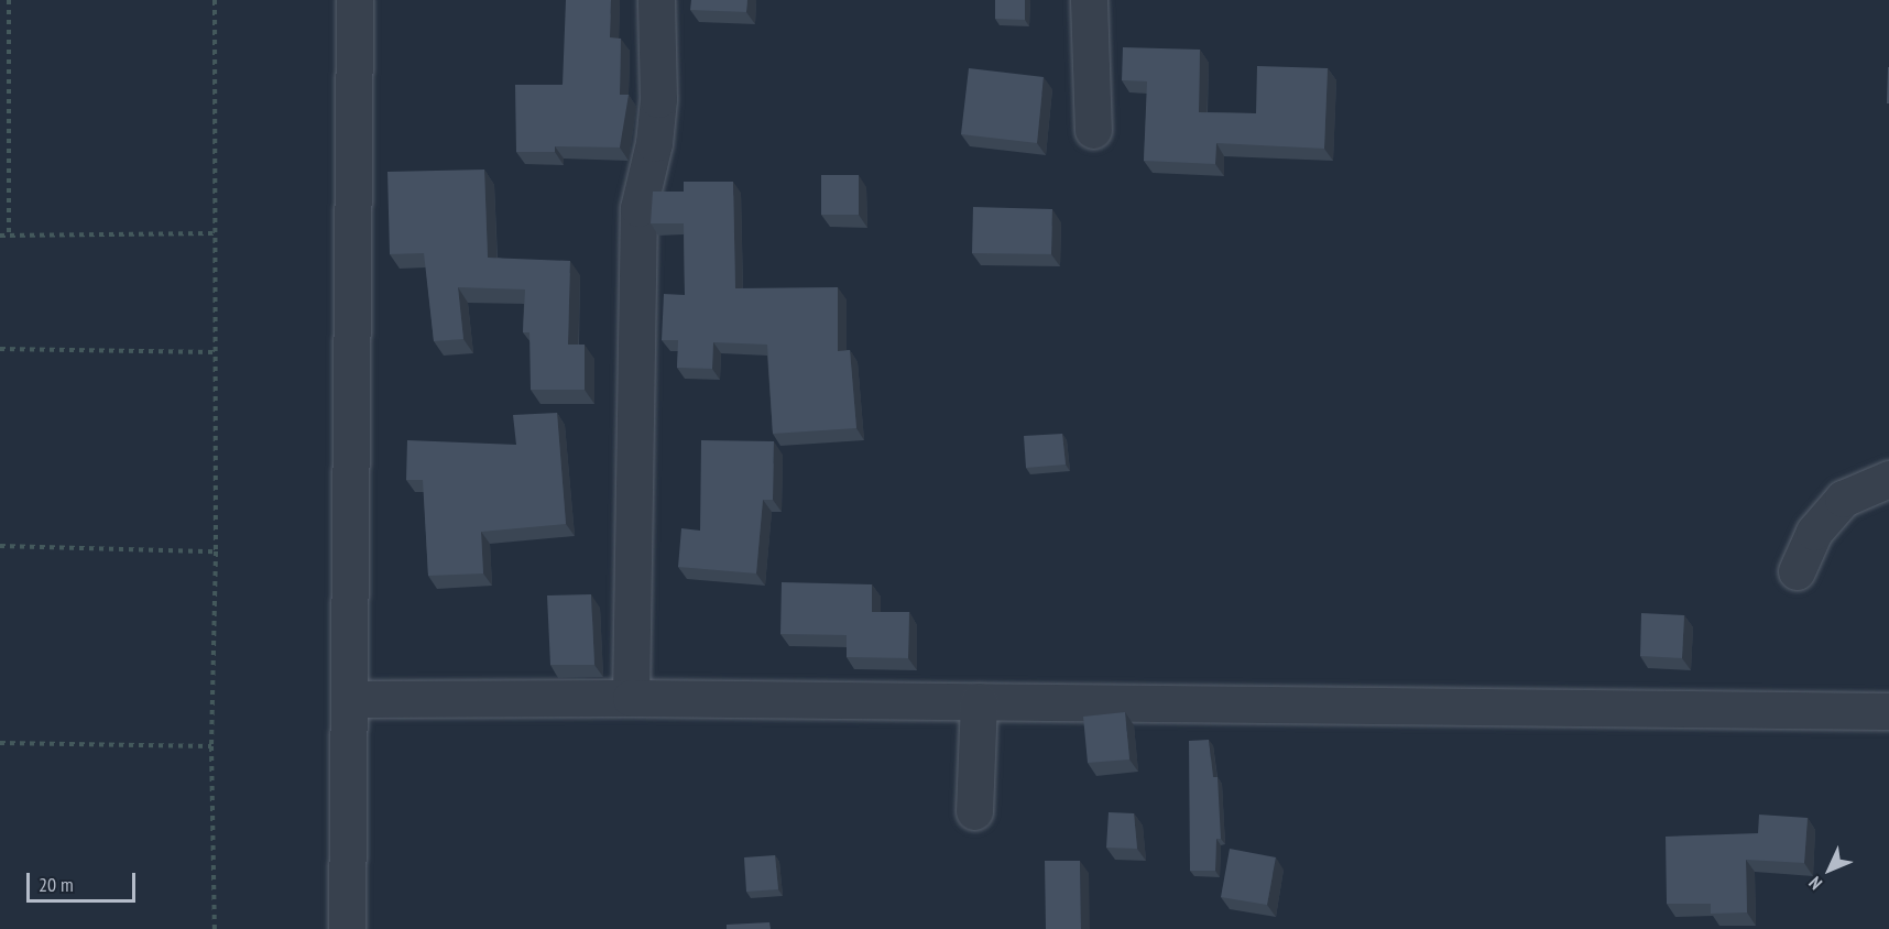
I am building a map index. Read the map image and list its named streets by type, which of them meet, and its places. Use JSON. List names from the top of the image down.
{
  "scale_bar": "20 m",
  "north": "bottom left"
}
